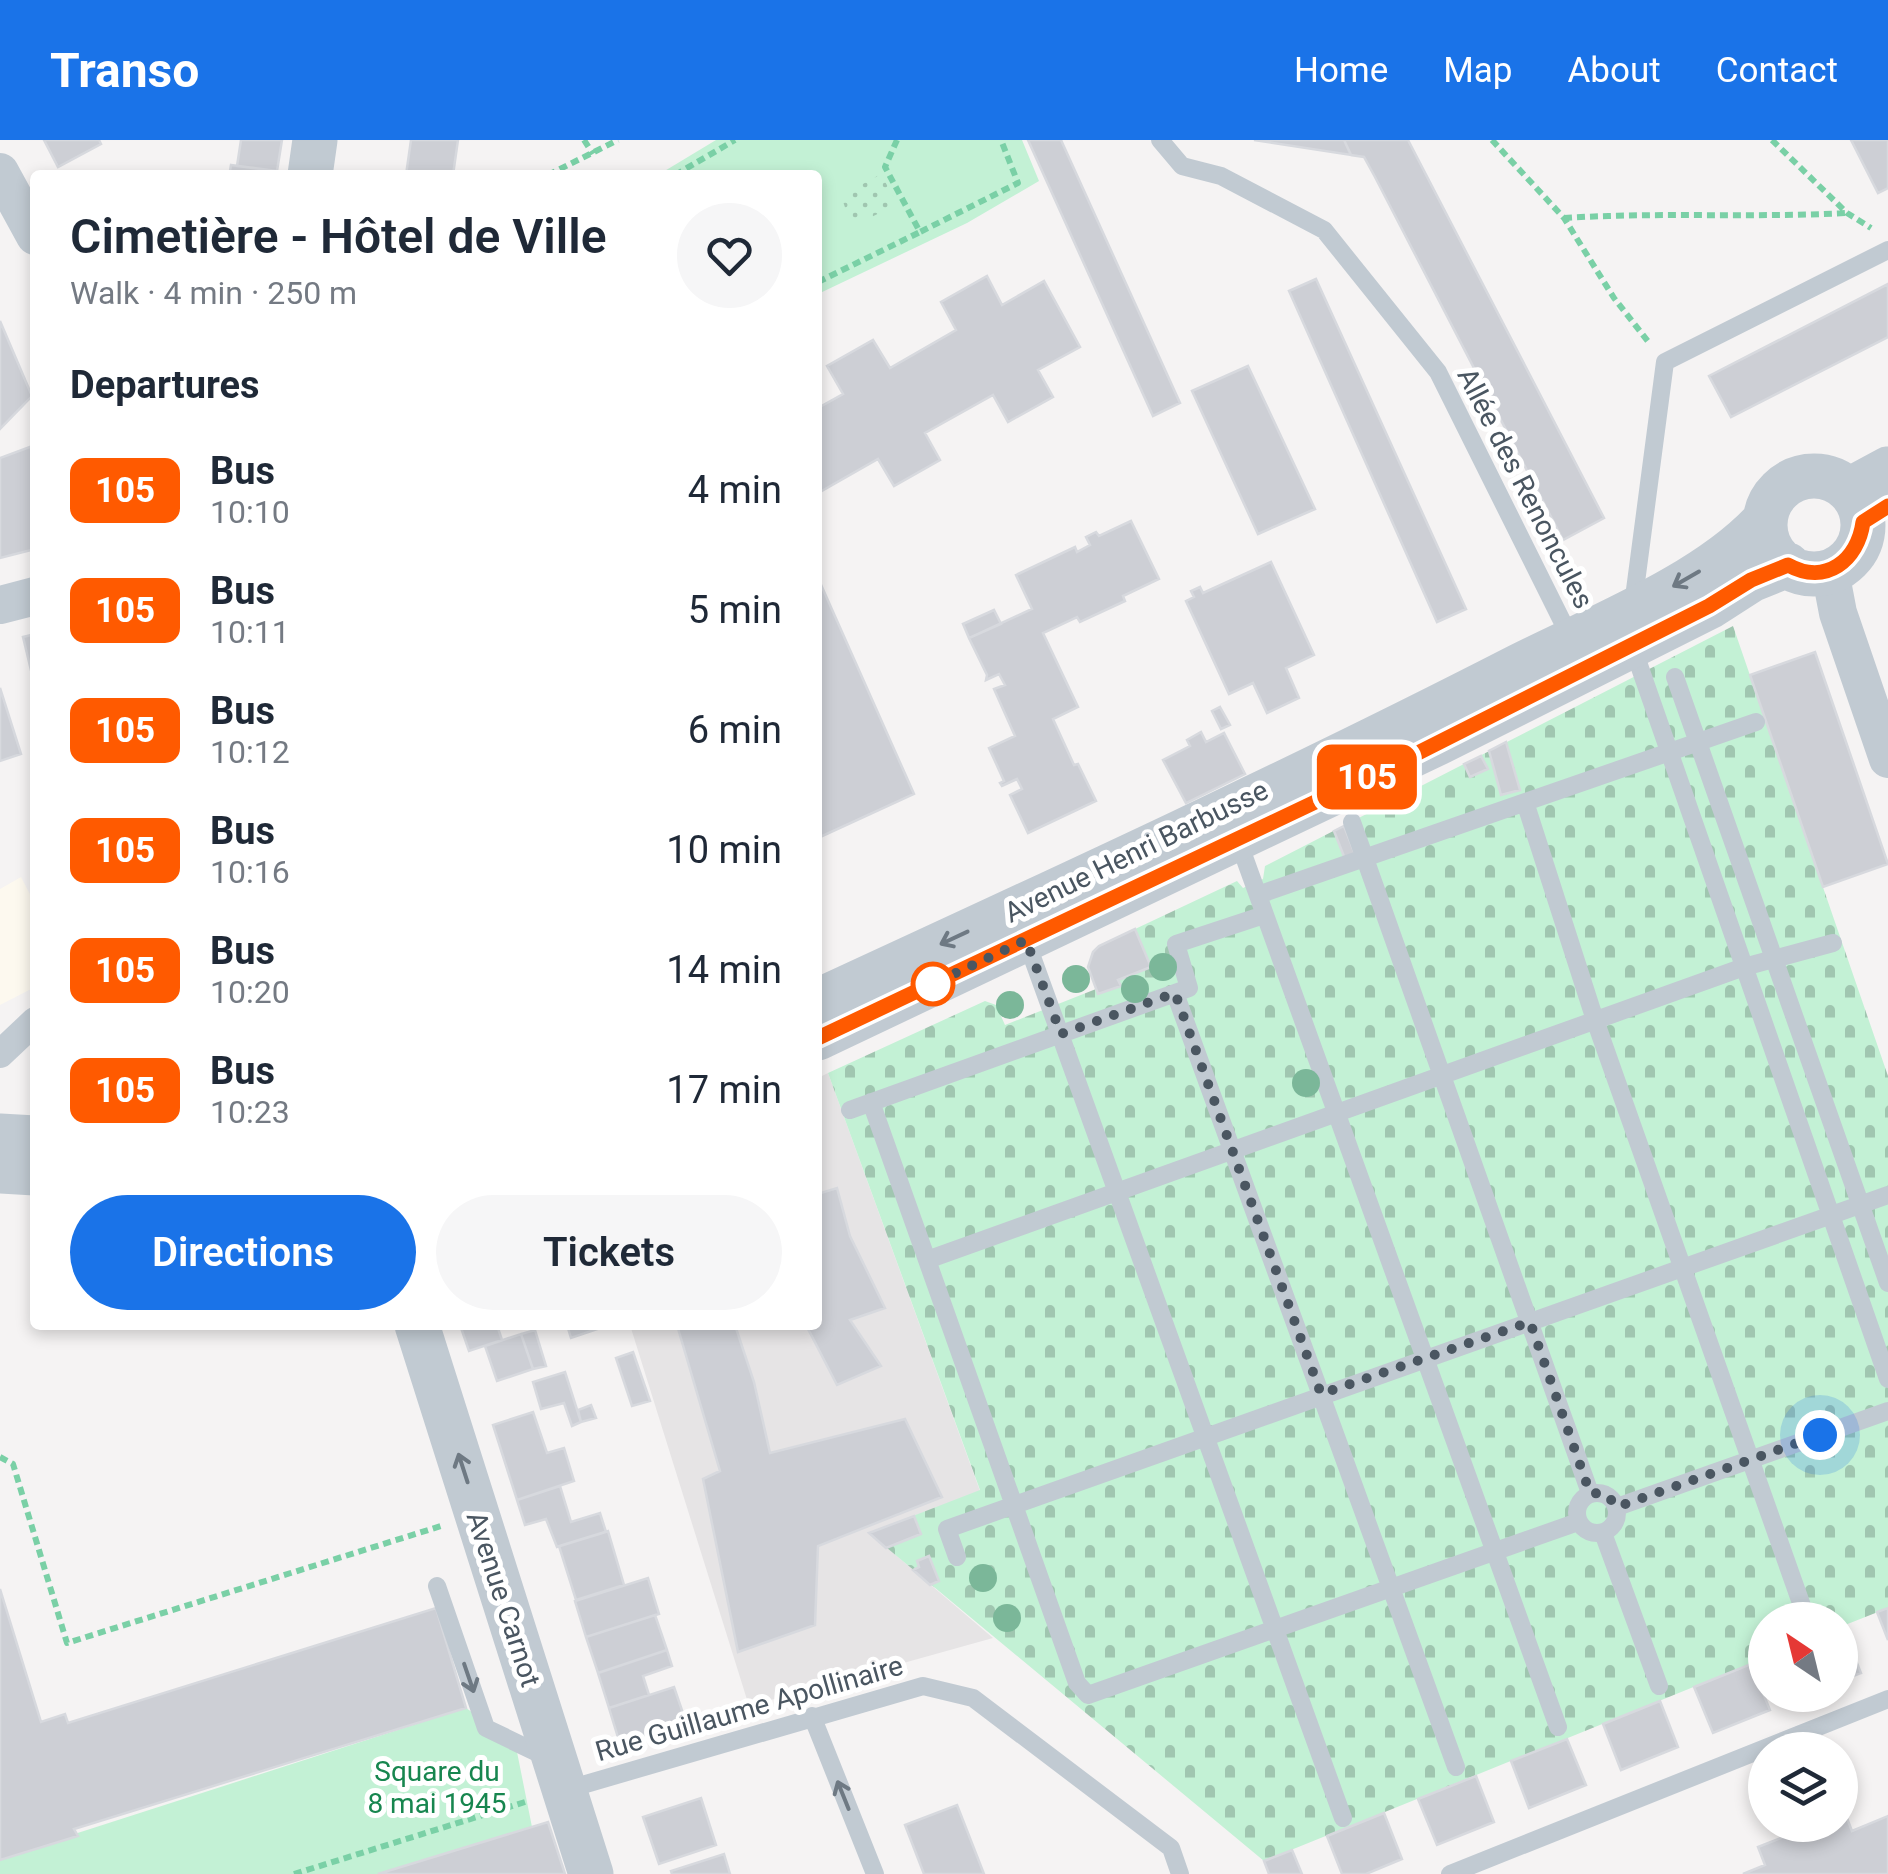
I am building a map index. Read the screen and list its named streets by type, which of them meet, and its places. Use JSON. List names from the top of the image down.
{
  "streets": {
    "street": ["Avenue Henri Barbusse", "Avenue Carnot"],
    "lane": ["Allée des Renoncules", "Rue Guillaume Apollinaire"]
  },
  "crossings": [
    ["Allée des Renoncules", "Avenue Henri Barbusse"],
    ["Avenue Carnot", "Rue Guillaume Apollinaire"]
  ],
  "one_way": ["Avenue Carnot"],
  "parks": ["Square du 8 mai 1945"],
  "lines": ["bus line 105"],
  "north": "top left",
  "page": {
    "header": "Transo",
    "nav": [
      "Home",
      "Map",
      "About",
      "Contact"
    ],
    "on_map": "105",
    "heading": [
      ["Cimetière - Hôtel de Ville", "Walk · 4 min · 250 m"],
      "Departures"
    ],
    "list": [
      {
        "mark": "105",
        "name": "Bus",
        "note": "10:10",
        "value": "4 min"
      },
      {
        "mark": "105",
        "name": "Bus",
        "note": "10:11",
        "value": "5 min"
      },
      {
        "mark": "105",
        "name": "Bus",
        "note": "10:12",
        "value": "6 min"
      },
      {
        "mark": "105",
        "name": "Bus",
        "note": "10:16",
        "value": "10 min"
      },
      {
        "mark": "105",
        "name": "Bus",
        "note": "10:20",
        "value": "14 min"
      },
      {
        "mark": "105",
        "name": "Bus",
        "note": "10:23",
        "value": "17 min"
      }
    ],
    "buttons": ["Directions", "Tickets"]
  }
}
